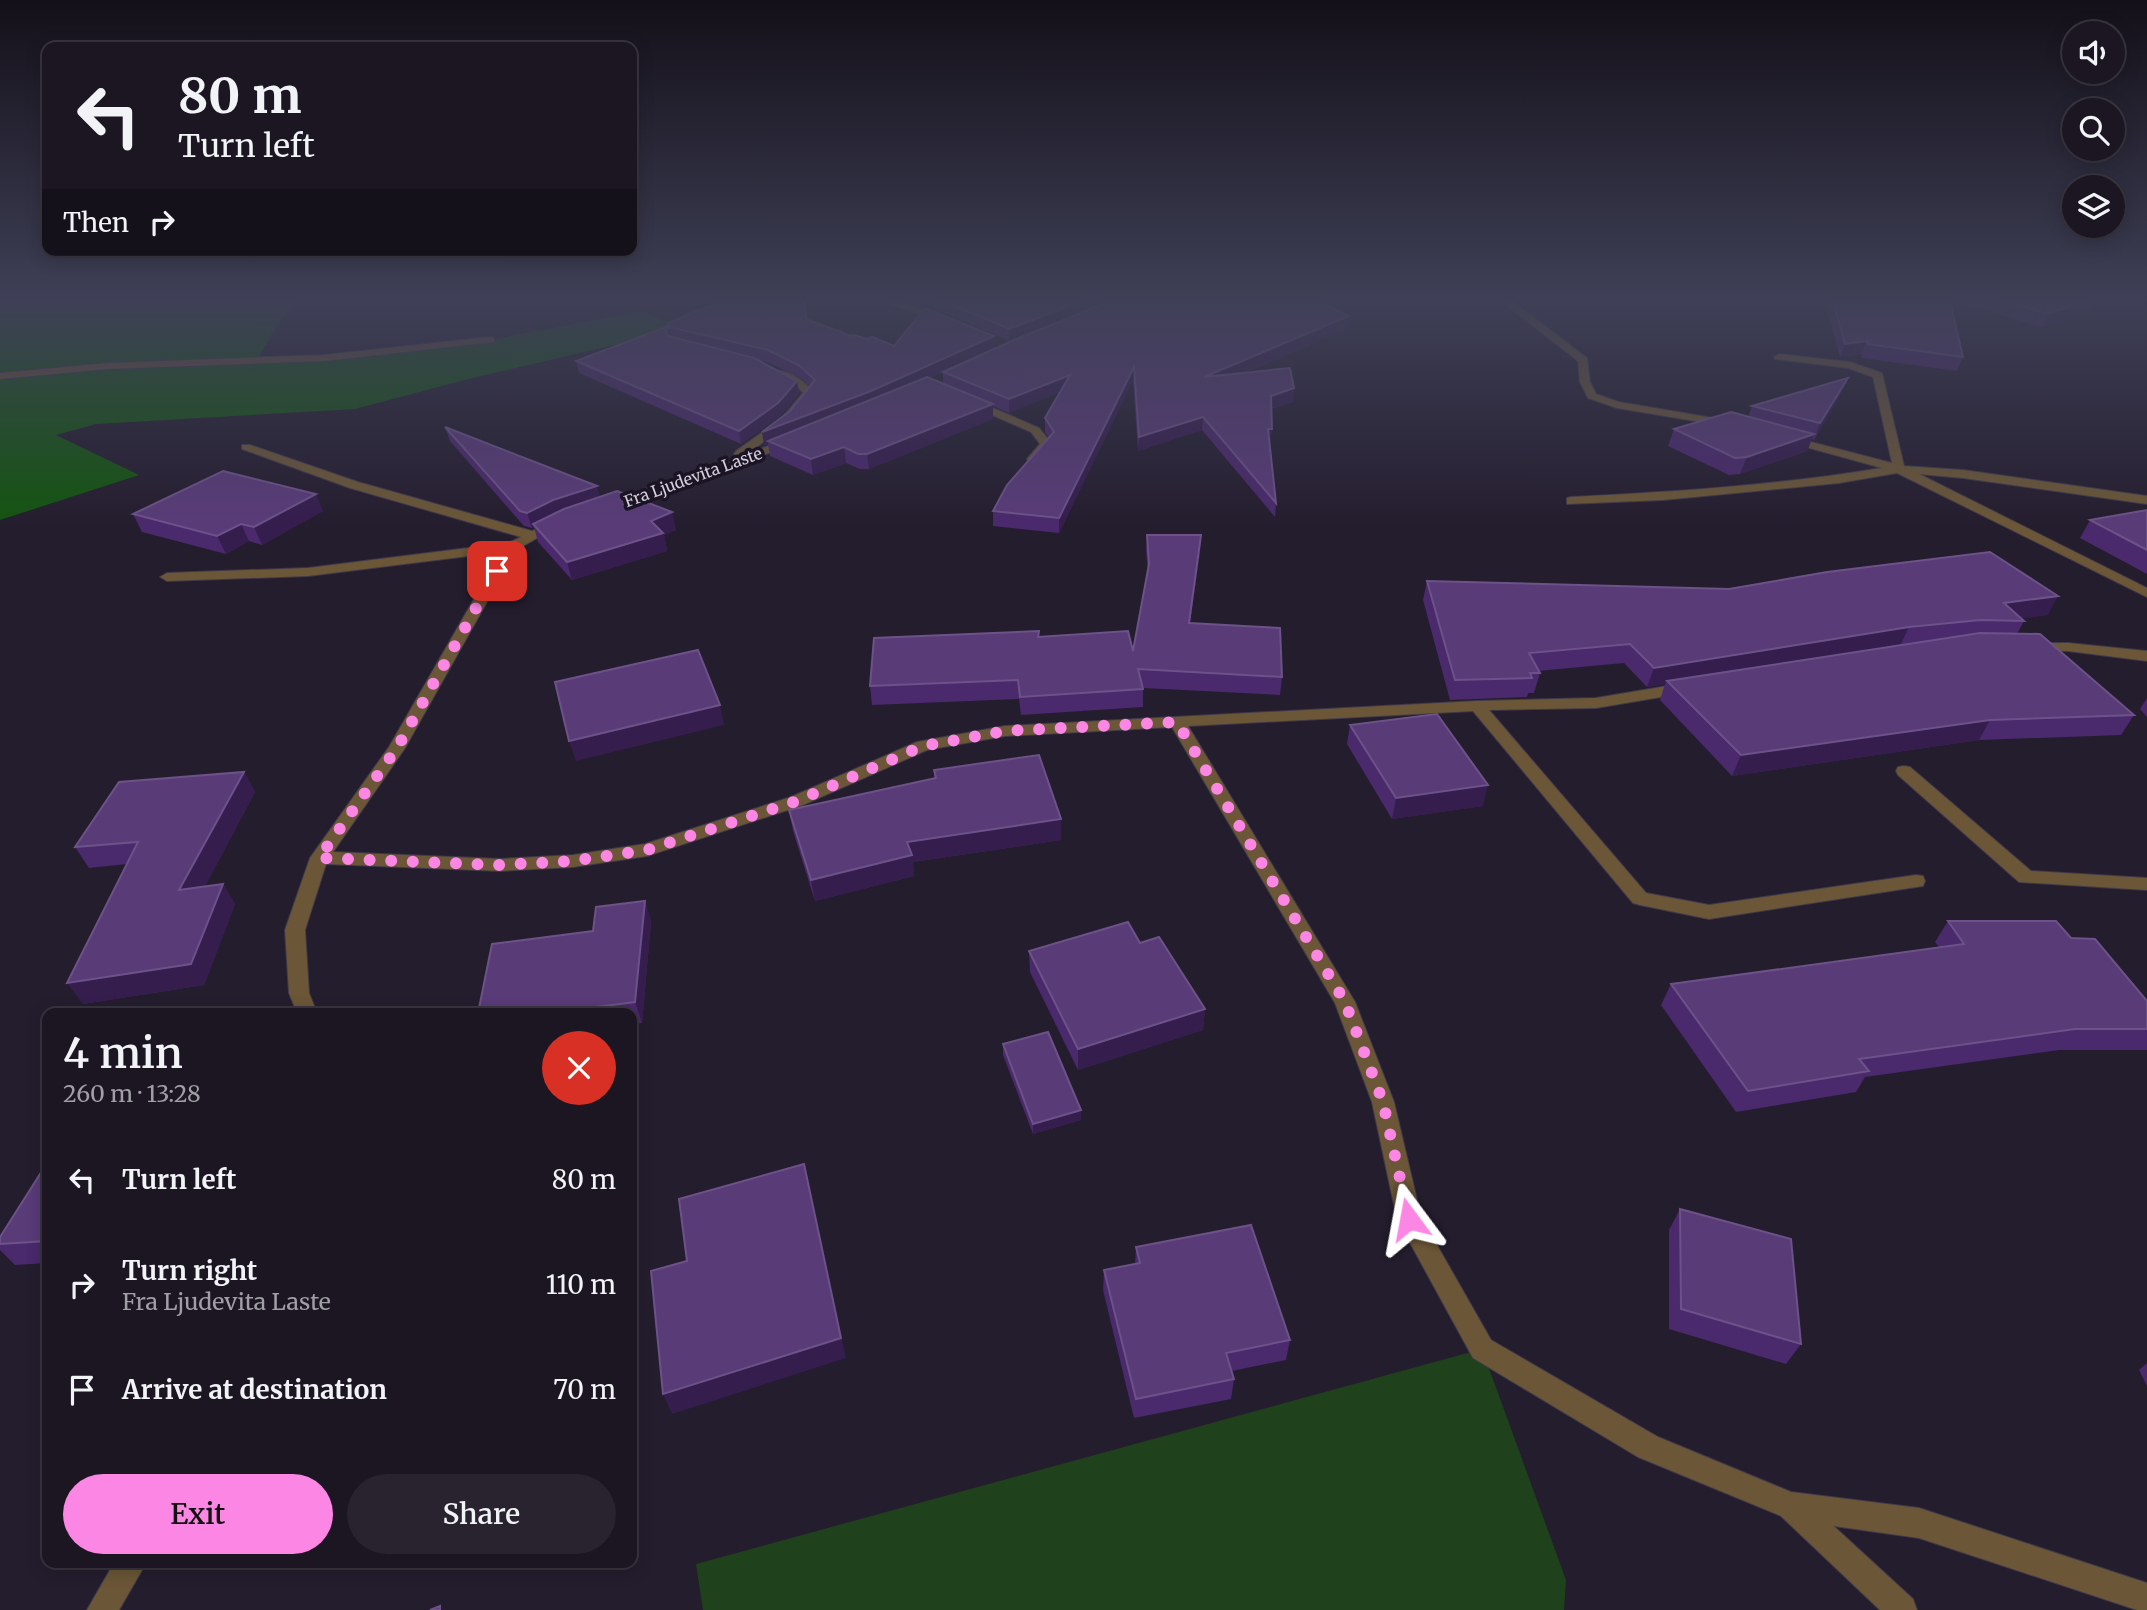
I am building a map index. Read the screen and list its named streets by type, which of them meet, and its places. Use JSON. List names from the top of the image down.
{
  "streets": {
    "street": ["Fra Ljudevita Laste"]
  },
  "page": {
    "turn": ["80 m", "Turn left"],
    "then": "Then",
    "heading": ["4 min", "260 m · 13:28"],
    "list": [
      {
        "name": "Turn left",
        "value": "80 m"
      },
      {
        "name": "Turn right",
        "note": "Fra Ljudevita Laste",
        "value": "110 m"
      },
      {
        "name": "Arrive at destination",
        "value": "70 m"
      }
    ],
    "buttons": ["Exit", "Share"]
  }
}
